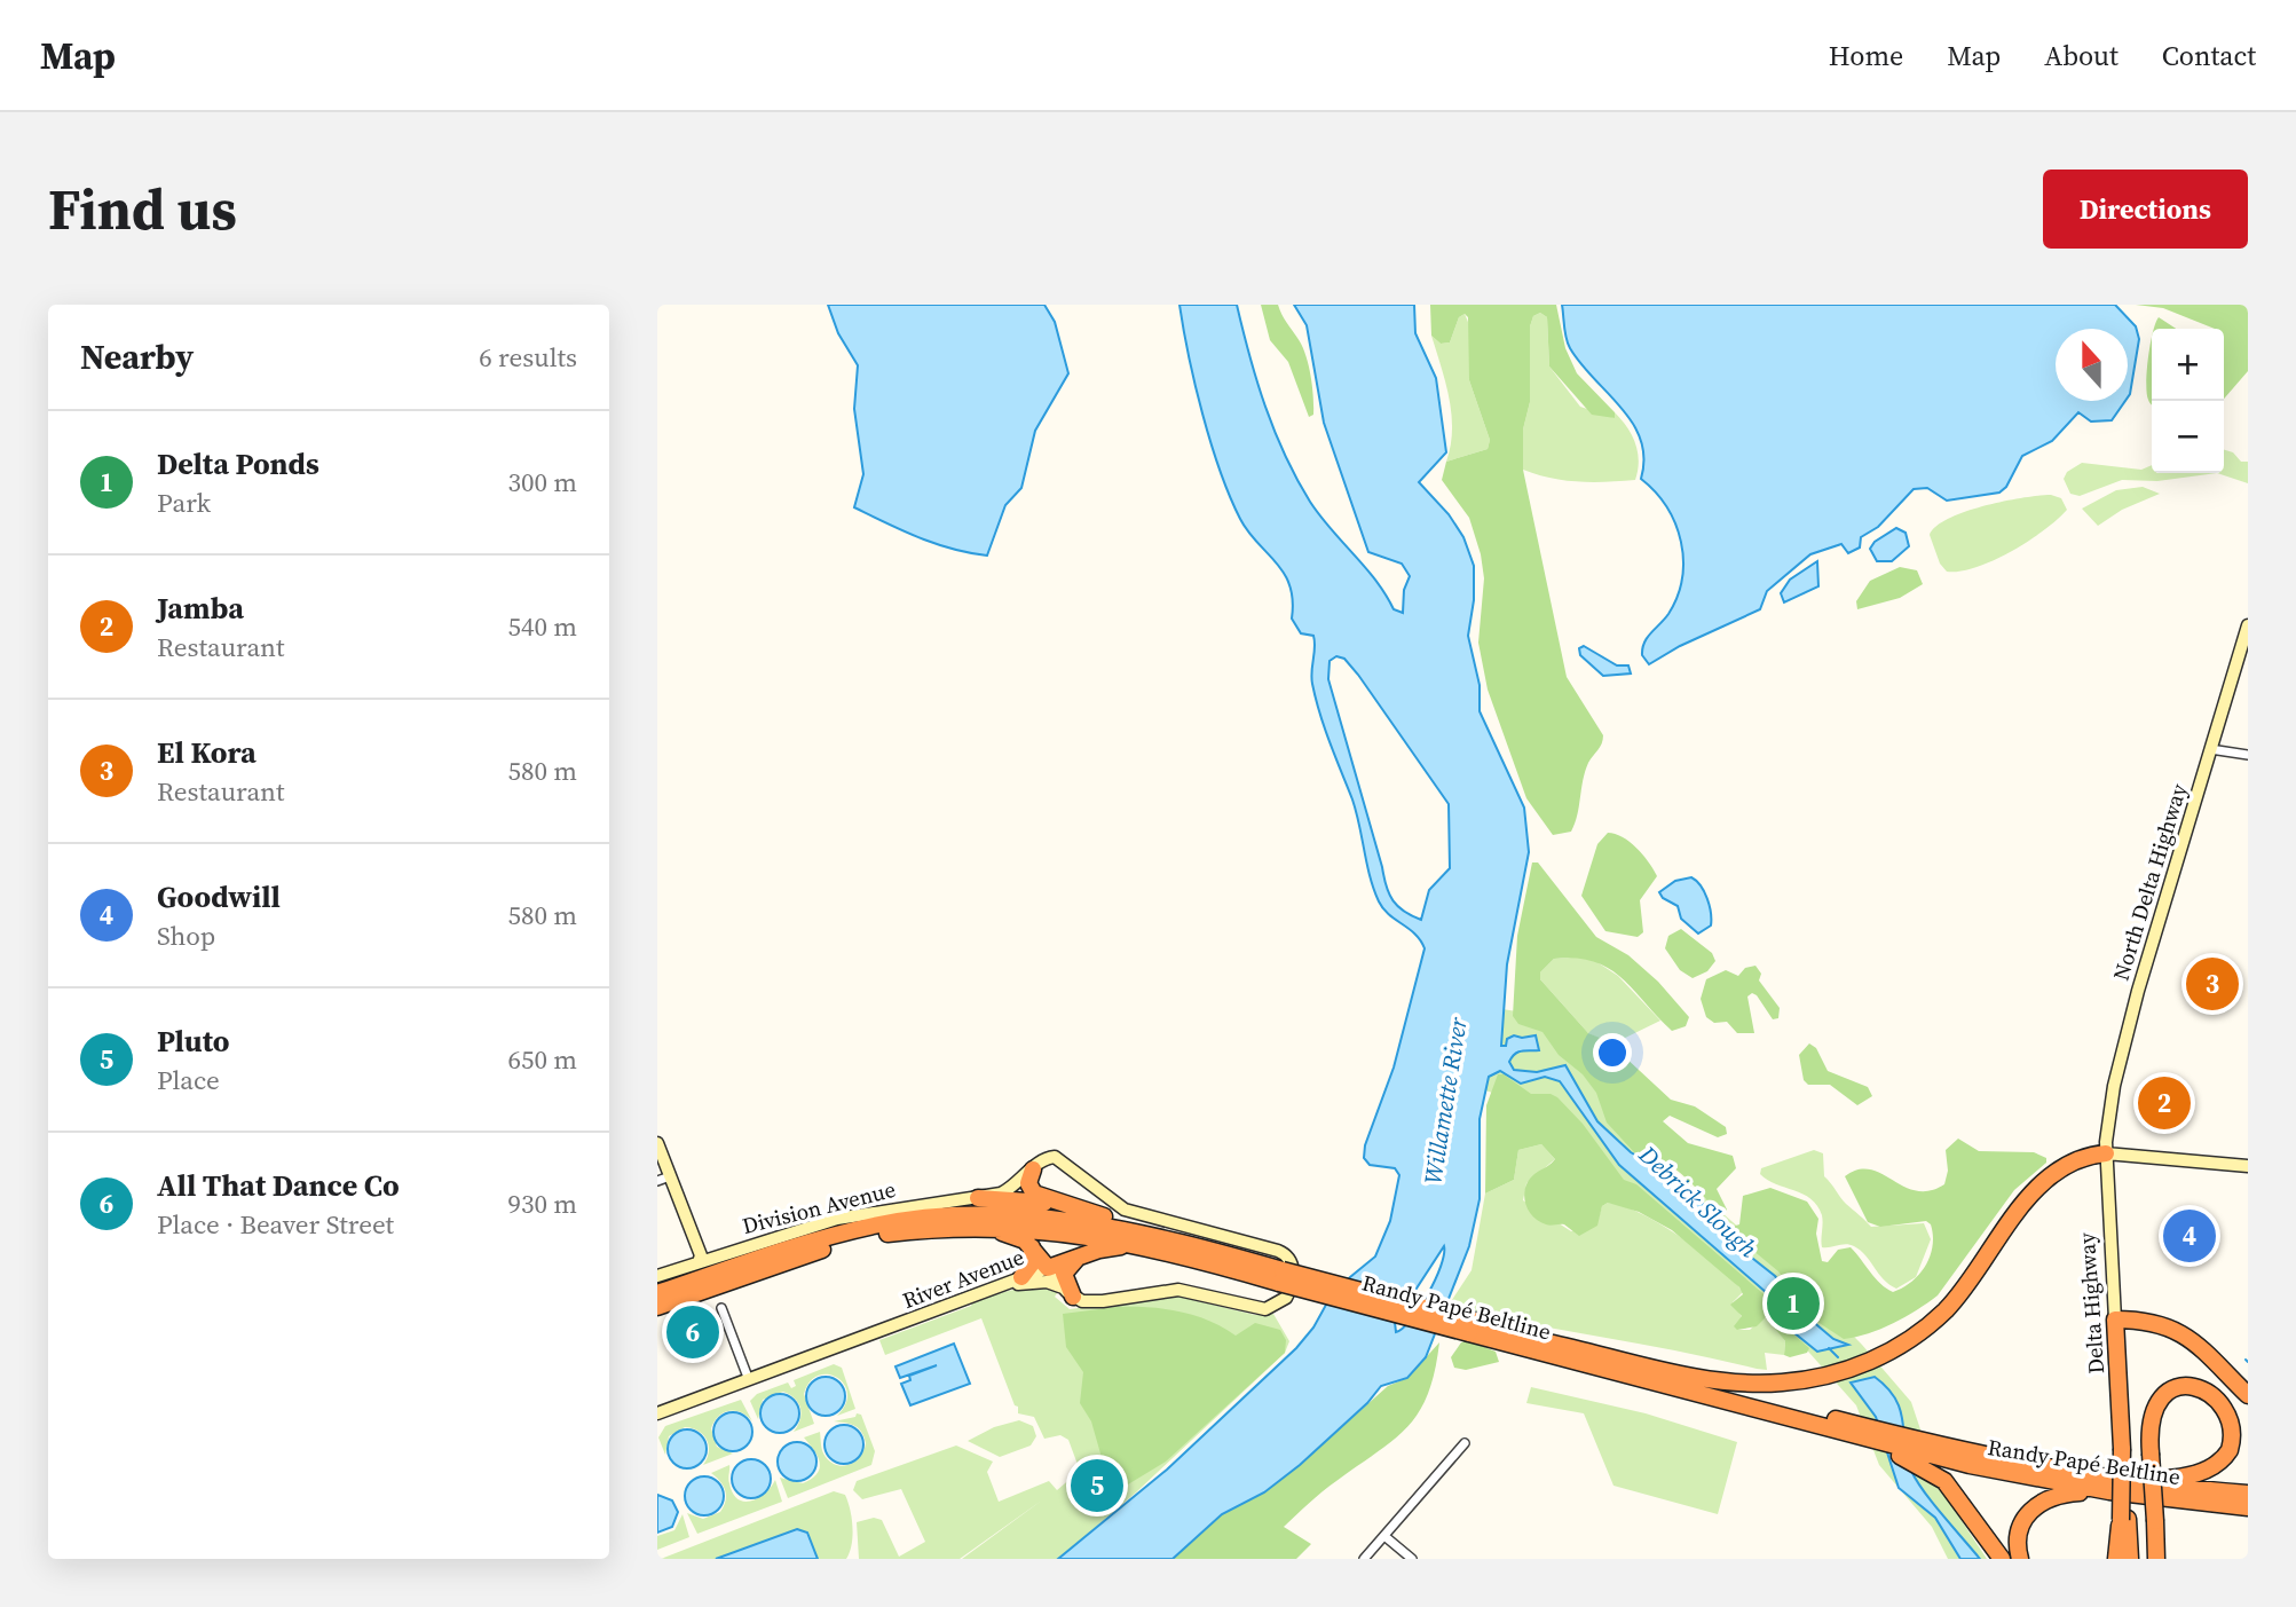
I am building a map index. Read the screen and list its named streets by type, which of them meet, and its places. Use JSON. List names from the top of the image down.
{
  "streets": {
    "highway": ["Delta Highway", "Randy Papé Beltline"],
    "street": ["North Delta Highway", "Division Avenue", "River Avenue"]
  },
  "crossings": [
    ["North Delta Highway", "Delta Highway"]
  ],
  "water": ["Willamette River", "Debrick Slough"],
  "north": "top",
  "page": {
    "header": "Map",
    "nav": [
      "Home",
      "Map",
      "About",
      "Contact"
    ],
    "buttons": "Directions",
    "title": "Find us",
    "heading": ["Nearby", "6 results"],
    "map_buttons": ["+", "−"],
    "list": [
      {
        "mark": "1",
        "name": "Delta Ponds",
        "note": "Park",
        "value": "300 m"
      },
      {
        "mark": "2",
        "name": "Jamba",
        "note": "Restaurant",
        "value": "540 m"
      },
      {
        "mark": "3",
        "name": "El Kora",
        "note": "Restaurant",
        "value": "580 m"
      },
      {
        "mark": "4",
        "name": "Goodwill",
        "note": "Shop",
        "value": "580 m"
      },
      {
        "mark": "5",
        "name": "Pluto",
        "note": "Place",
        "value": "650 m"
      },
      {
        "mark": "6",
        "name": "All That Dance Co",
        "note": "Place · Beaver Street",
        "value": "930 m"
      }
    ],
    "pins": [
      "3",
      "2",
      "4",
      "1",
      "6",
      "5"
    ]
  }
}
